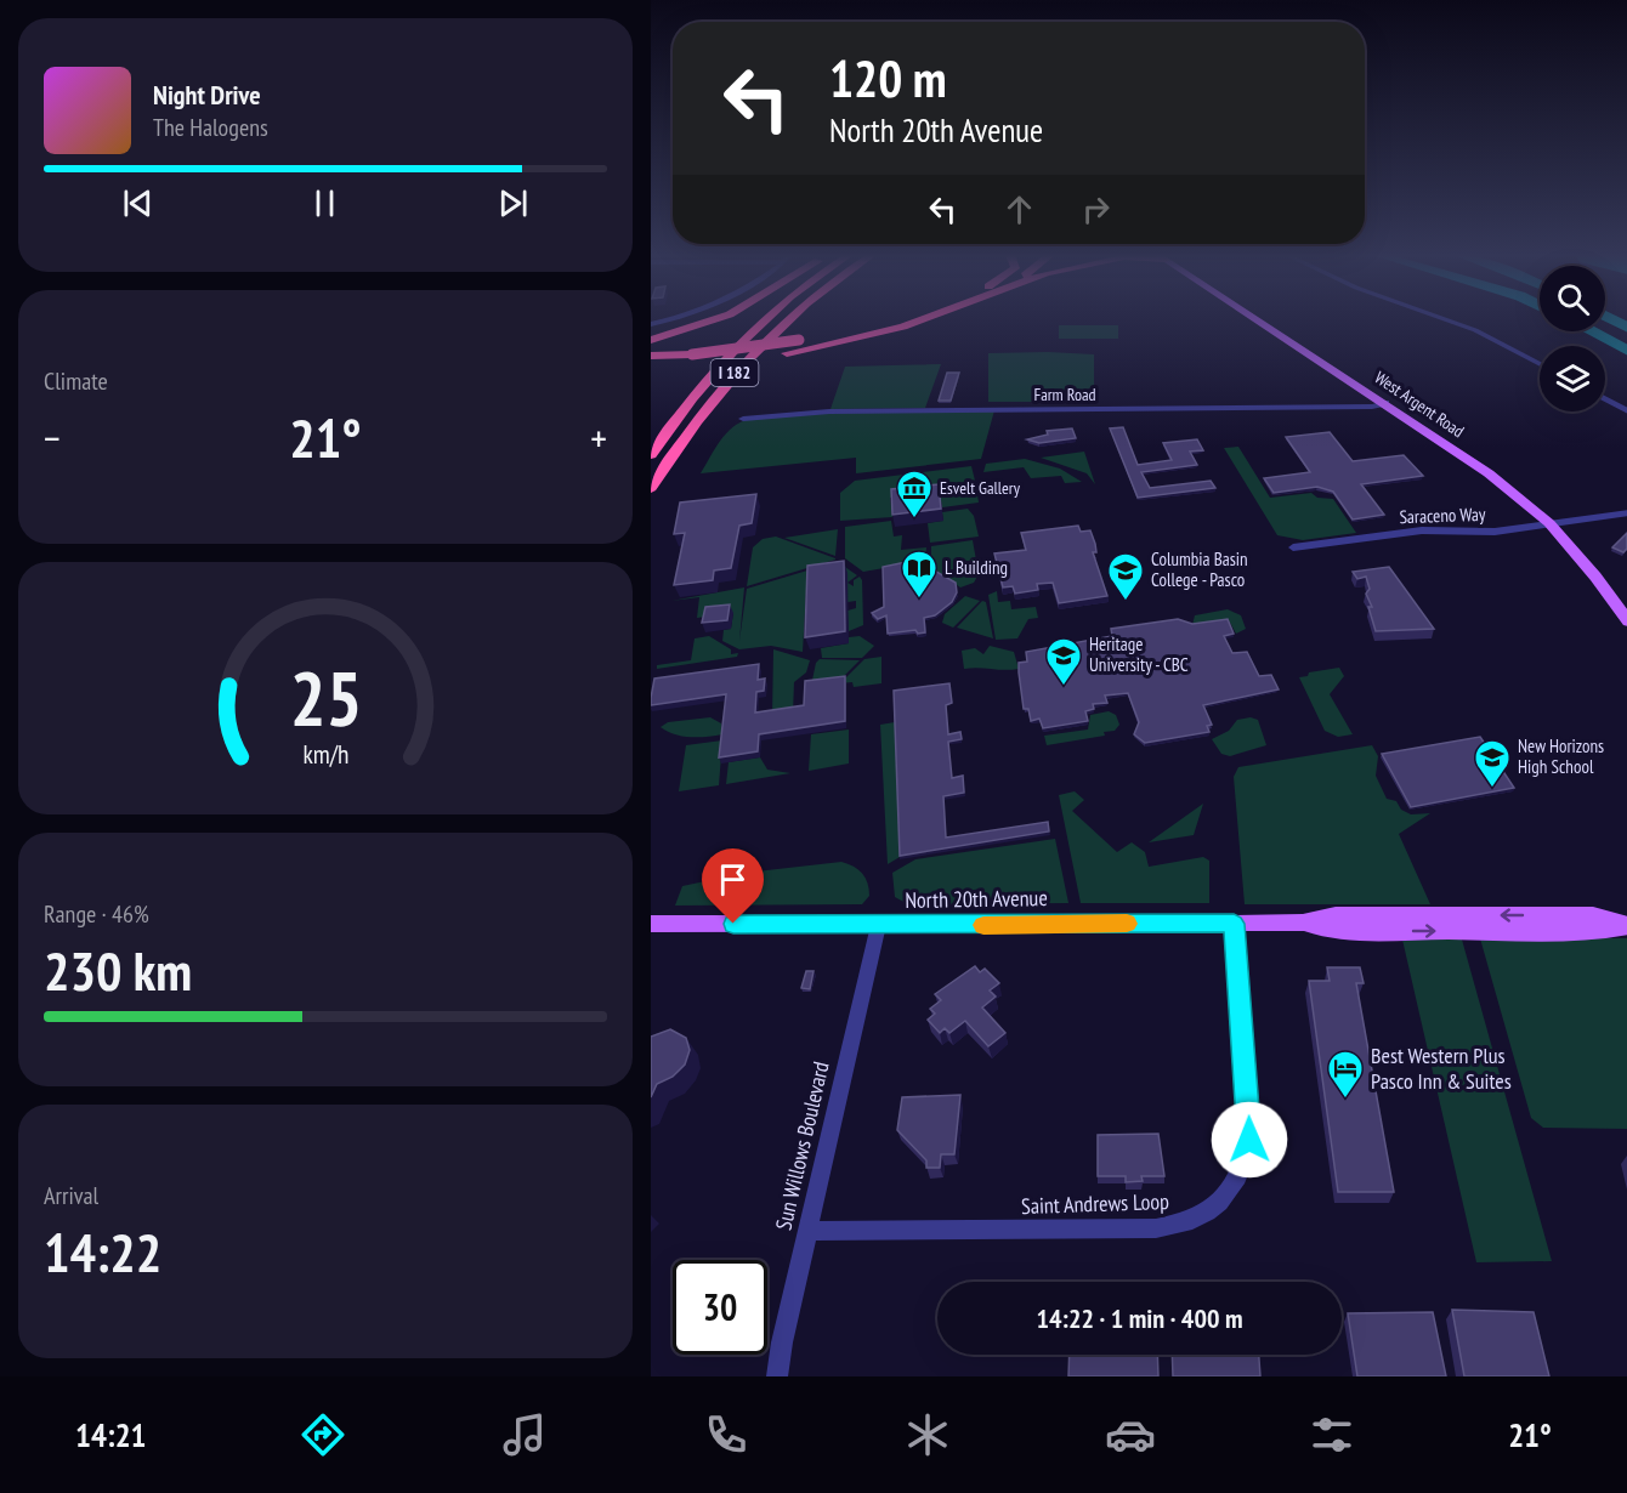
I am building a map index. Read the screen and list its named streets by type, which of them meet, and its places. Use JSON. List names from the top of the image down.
{
  "streets": {
    "highway": ["I 182"],
    "main road": ["West Argent Road", "North 20th Avenue"],
    "street": [
      "Farm Road",
      "Saraceno Way",
      "Sun Willows Boulevard",
      "Saint Andrews Loop"
    ]
  },
  "crossings": [
    ["Farm Road", "West Argent Road"],
    ["West Argent Road", "Saraceno Way"],
    ["North 20th Avenue", "Sun Willows Boulevard"],
    ["North 20th Avenue", "Saint Andrews Loop"],
    ["Sun Willows Boulevard", "Saint Andrews Loop"]
  ],
  "places": {
    "museum": ["Esvelt Gallery"],
    "library": ["L Building"],
    "school or university": ["Columbia Basin College - Pasco", "Heritage University - CBC", "New Horizons High School"],
    "hotel": ["Best Western Plus Pasco Inn & Suites"]
  },
  "page": {
    "turn": ["120 m", "North 20th Avenue"],
    "song": ["Night Drive", "The Halogens"],
    "tile": [
      "Climate",
      ["Range · 46%", "230 km"],
      ["Arrival", "14:22"]
    ],
    "heat": ["−", "21°", "+"],
    "limit": "30",
    "trip": "14:22 · 1 min · 400 m",
    "tabs": ["14:21", "21°"],
    "gauge": ["25", "km/h"]
  }
}
